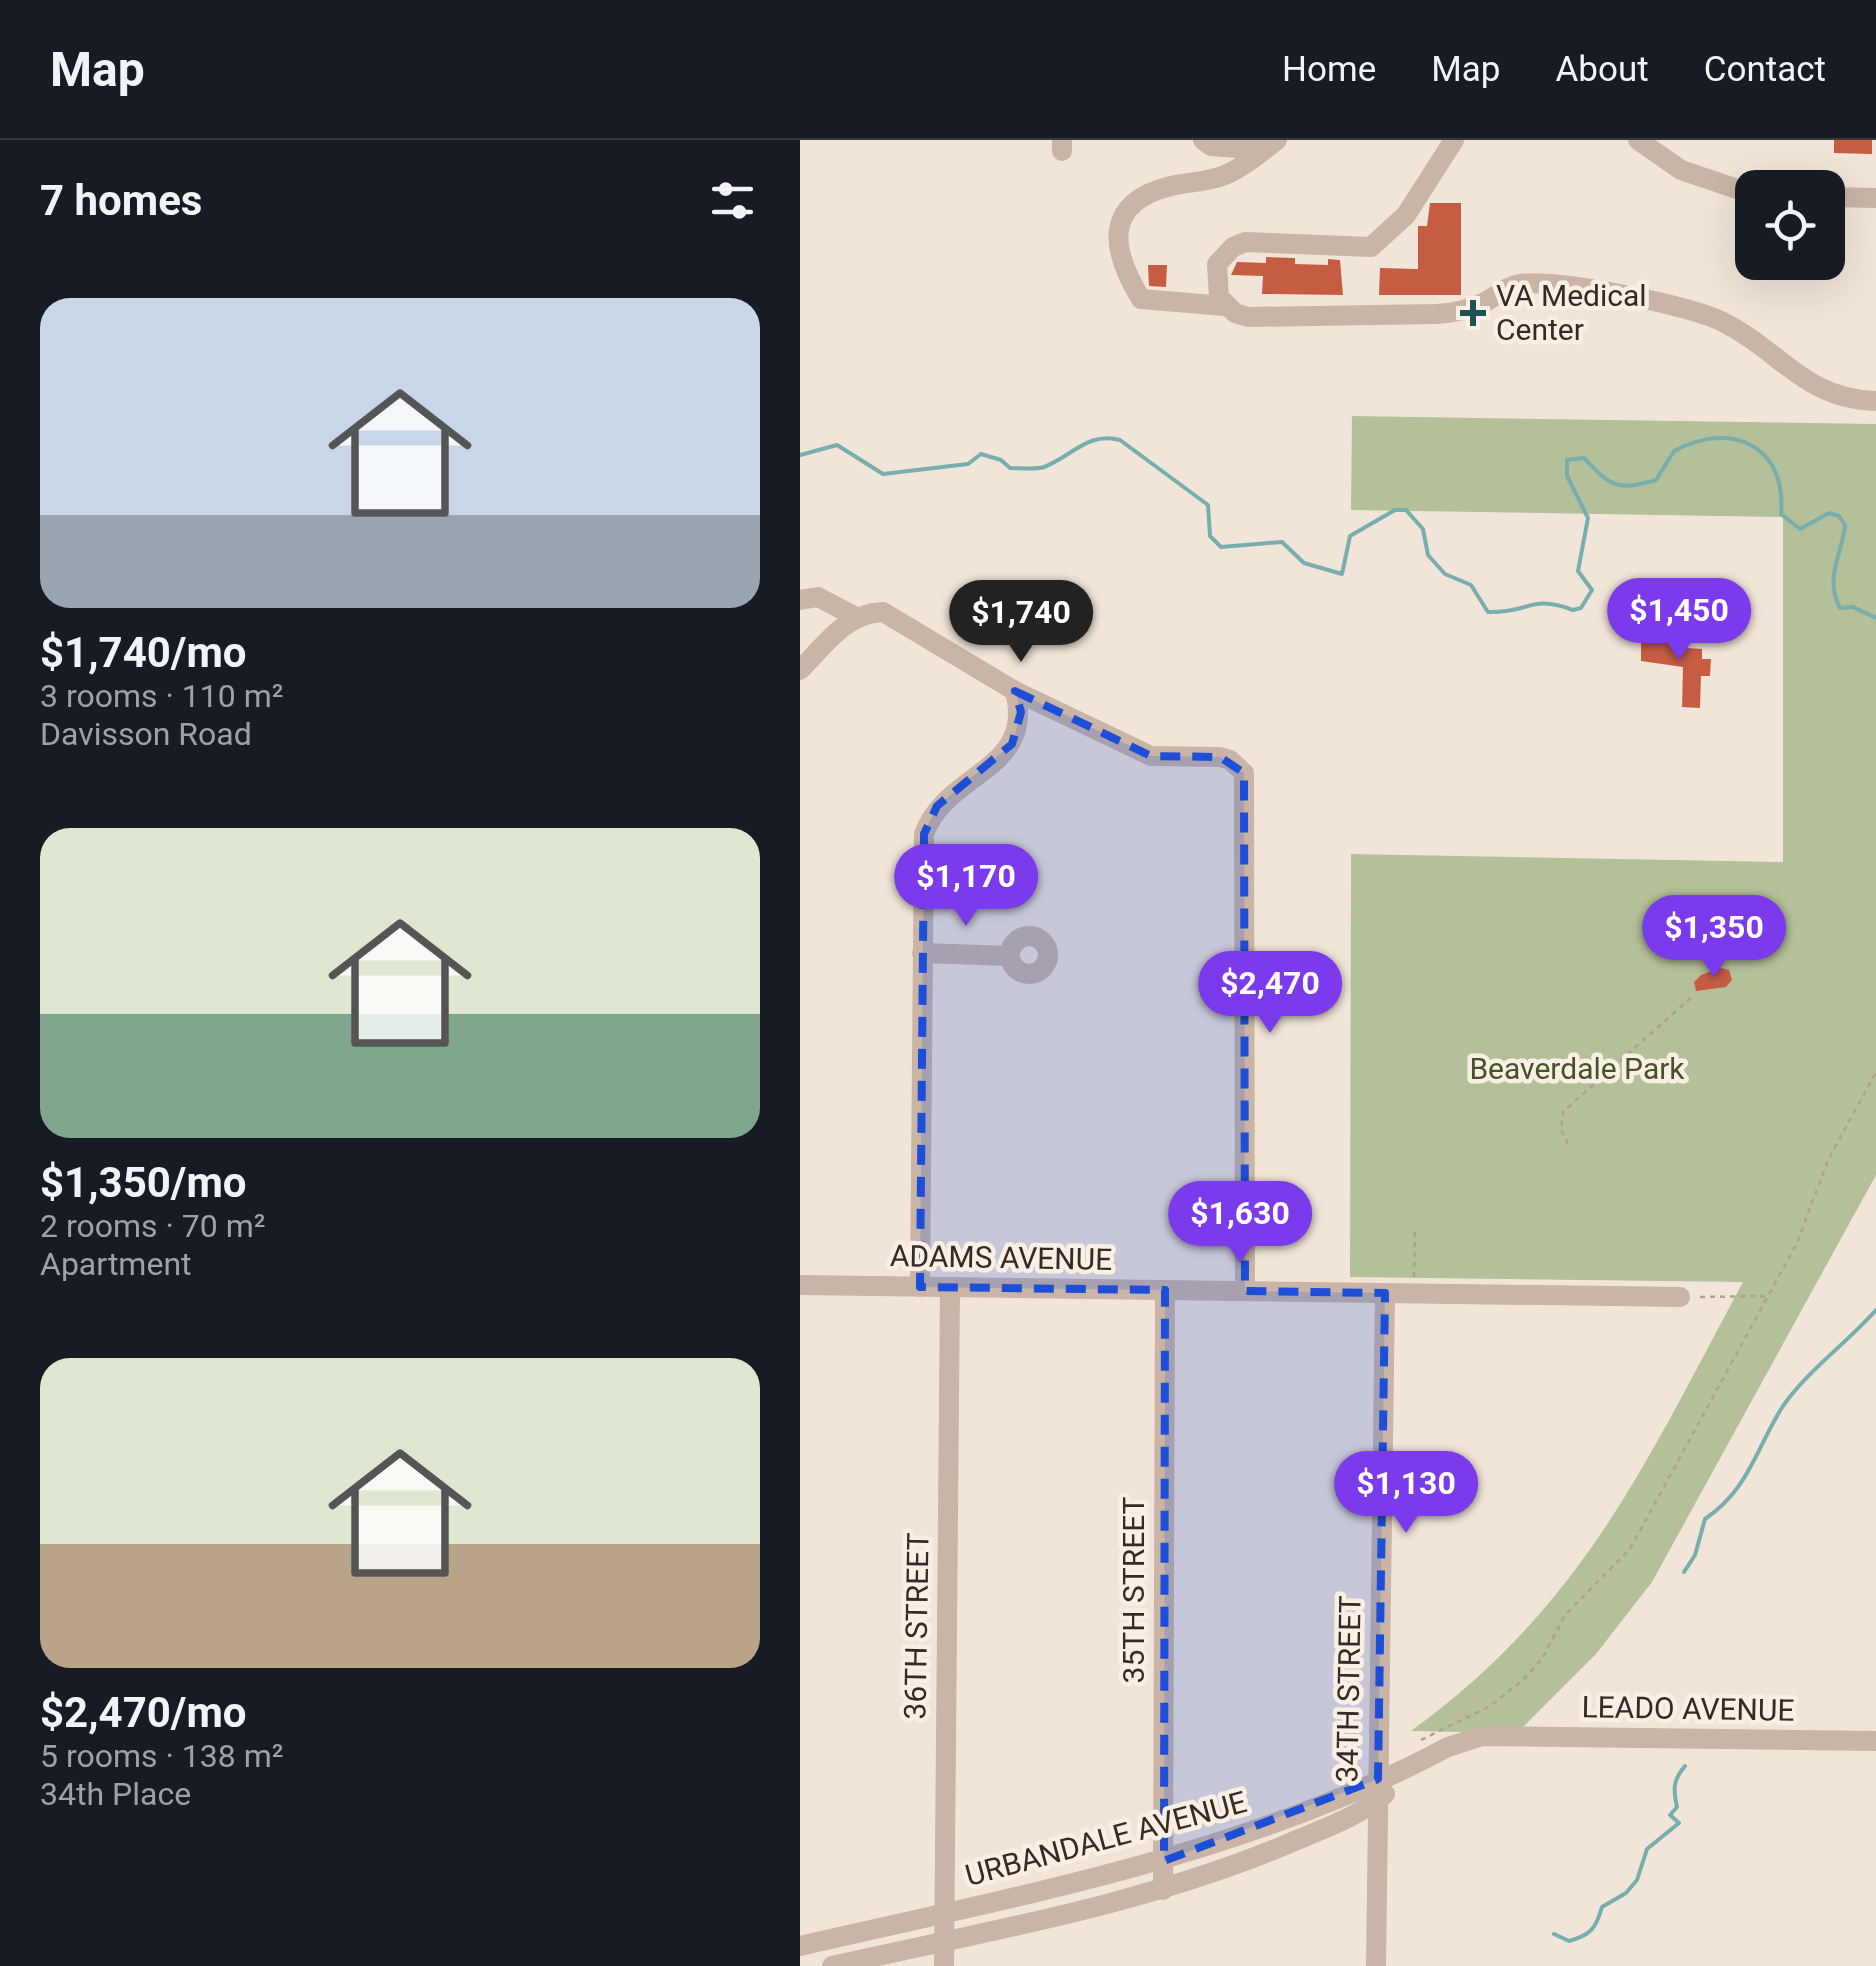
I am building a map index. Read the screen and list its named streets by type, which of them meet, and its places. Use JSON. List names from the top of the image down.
{
  "streets": {
    "street": [
      "ADAMS AVENUE",
      "35TH STREET",
      "36TH STREET",
      "34TH STREET",
      "LEADO AVENUE",
      "URBANDALE AVENUE"
    ]
  },
  "crossings": [
    ["ADAMS AVENUE", "35TH STREET"],
    ["ADAMS AVENUE", "36TH STREET"],
    ["ADAMS AVENUE", "34TH STREET"],
    ["35TH STREET", "URBANDALE AVENUE"],
    ["36TH STREET", "URBANDALE AVENUE"],
    ["34TH STREET", "URBANDALE AVENUE"],
    ["LEADO AVENUE", "URBANDALE AVENUE"]
  ],
  "parks": ["Beaverdale Park"],
  "places": {
    "health": ["VA Medical Center"]
  },
  "page": {
    "header": "Map",
    "nav": [
      "Home",
      "Map",
      "About",
      "Contact"
    ],
    "heading": "7 homes",
    "list": [
      {
        "name": "$1,740/mo",
        "note": "3 rooms · 110 m² · Davisson Road"
      },
      {
        "name": "$1,350/mo",
        "note": "2 rooms · 70 m² · Apartment"
      },
      {
        "name": "$2,470/mo",
        "note": "5 rooms · 138 m² · 34th Place"
      }
    ],
    "price": [
      "$1,450",
      "$1,740",
      "$1,170",
      "$1,350",
      "$2,470",
      "$1,630",
      "$1,130"
    ]
  }
}
